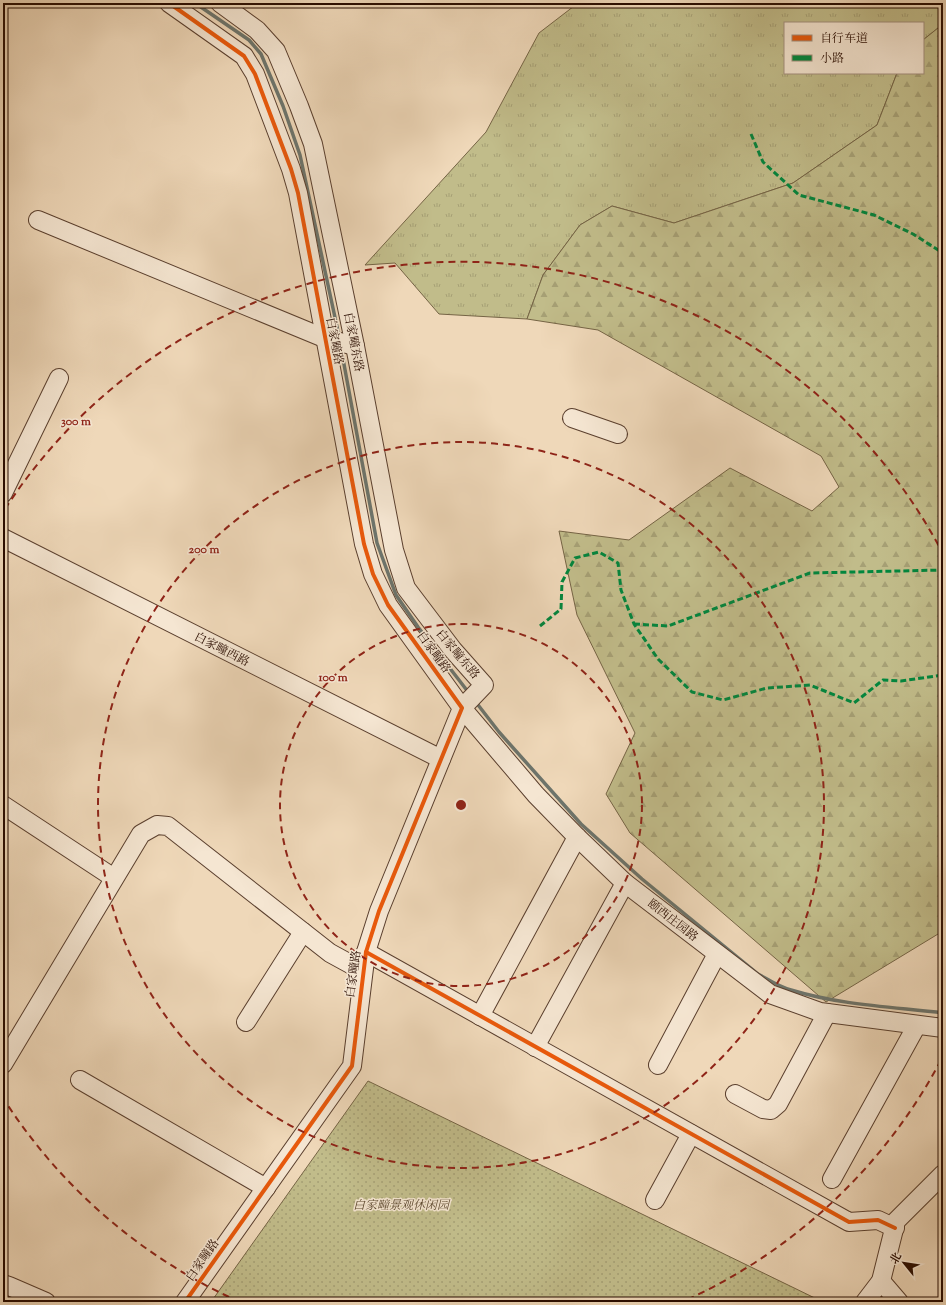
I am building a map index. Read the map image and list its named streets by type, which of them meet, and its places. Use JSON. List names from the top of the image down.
{
  "streets": {
    "street": [
      "白家疃路",
      "白家疃东路",
      "白家疃西路",
      "颐西庄园路"
    ]
  },
  "crossings": [
    ["白家疃路", "白家疃东路"],
    ["白家疃路", "白家疃西路"],
    ["白家疃路", "颐西庄园路"],
    ["白家疃东路", "颐西庄园路"]
  ],
  "parks": ["白家疃景观休闲园"],
  "legend": ["自行车道", "小路"],
  "north": "top left",
  "rings": ["300 m", "200 m", "100 m"]
}
